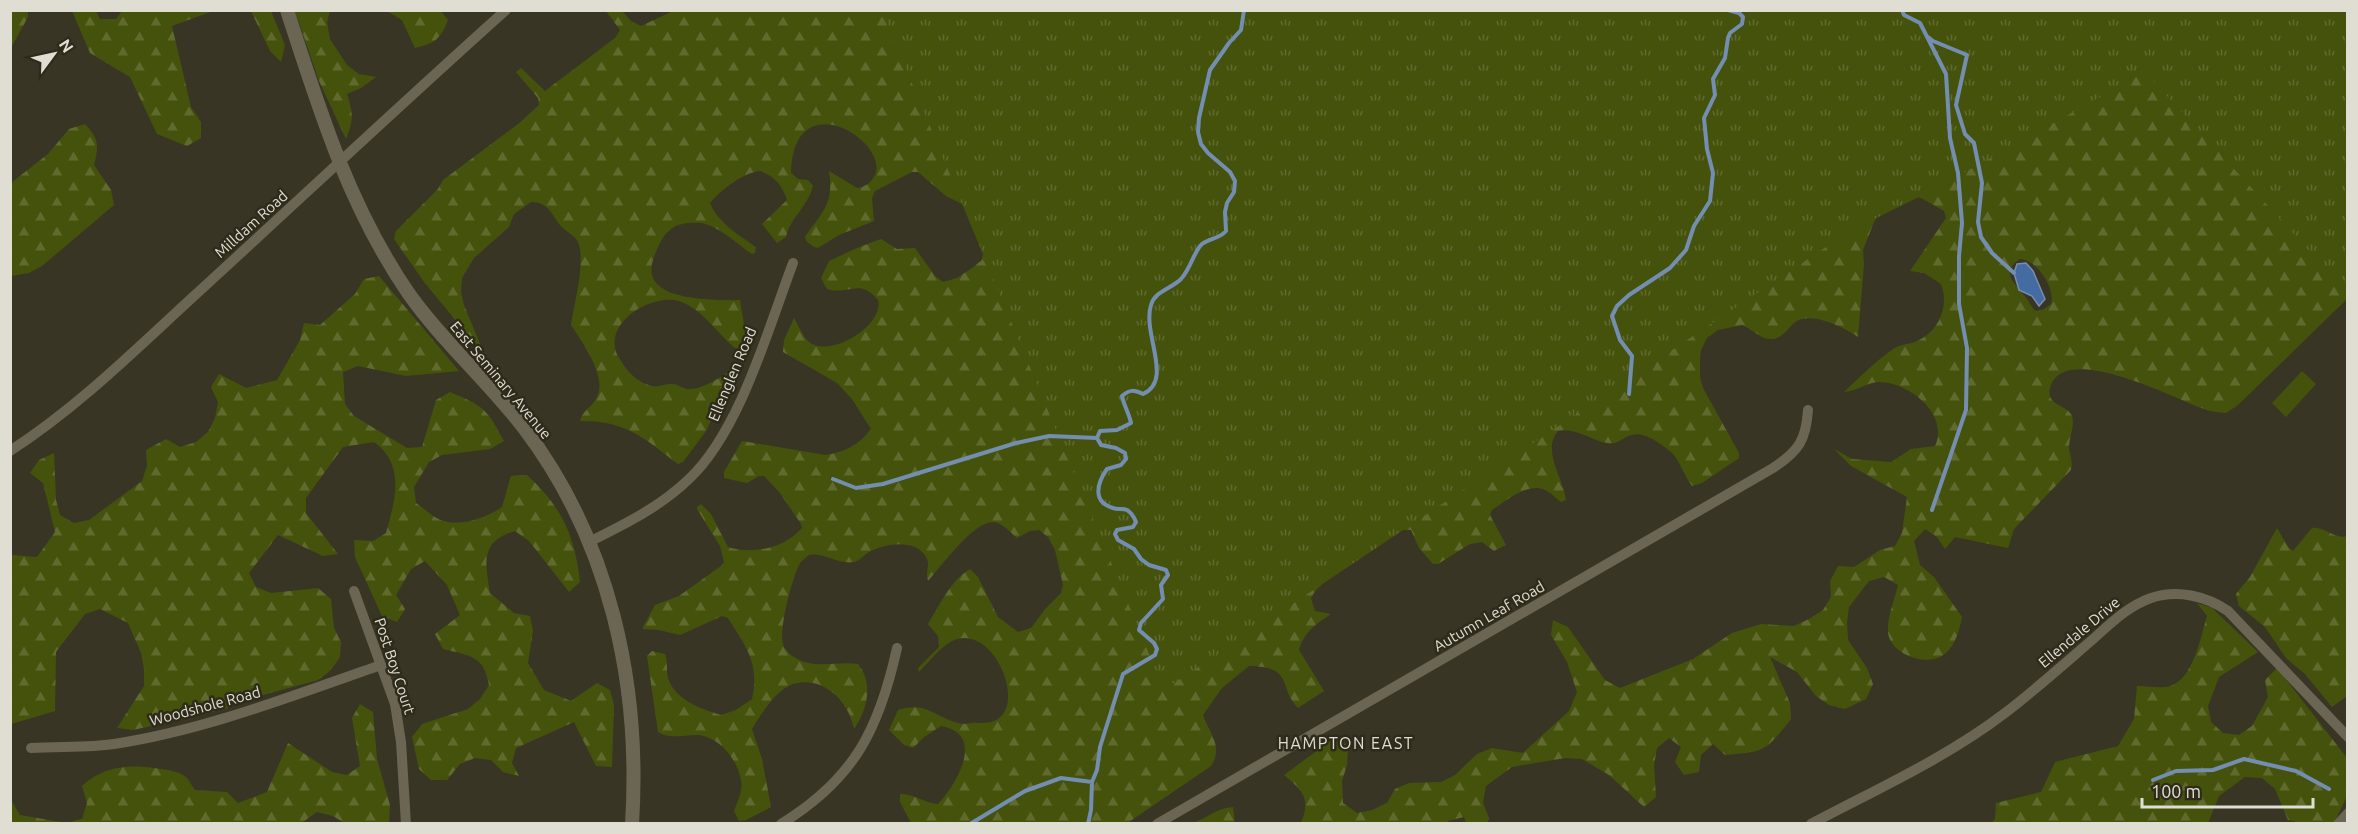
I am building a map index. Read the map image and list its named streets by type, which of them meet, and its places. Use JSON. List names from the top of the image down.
{
  "streets": {
    "street": [
      "Milldam Road",
      "Ellenglen Road",
      "East Seminary Avenue",
      "Autumn Leaf Road",
      "Ellendale Drive",
      "Post Boy Court",
      "Woodshole Road"
    ]
  },
  "crossings": [
    ["Milldam Road", "East Seminary Avenue"],
    ["Ellenglen Road", "East Seminary Avenue"],
    ["Post Boy Court", "Woodshole Road"]
  ],
  "districts": ["HAMPTON EAST"],
  "scale_bar": "100 m",
  "north": "top right"
}
